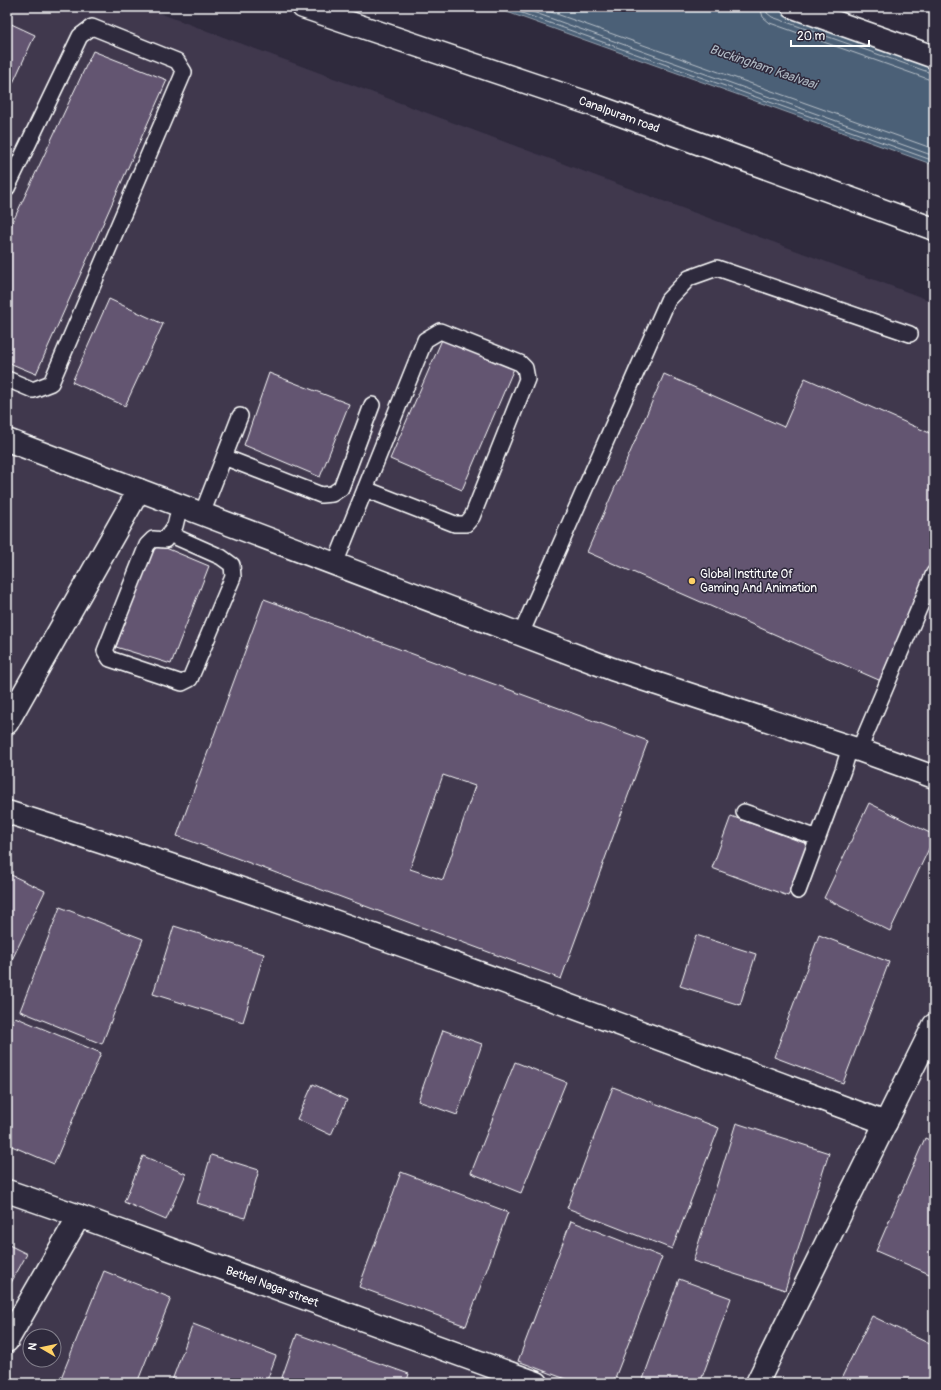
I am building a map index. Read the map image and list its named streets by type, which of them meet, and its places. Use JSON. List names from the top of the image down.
{
  "streets": {
    "street": ["Canalpuram road", "Bethel Nagar street"]
  },
  "water": ["Buckingham Kaalvaai"],
  "places": ["Global Institute Of Gaming And Animation"],
  "scale_bar": "20 m",
  "north": "left"
}
